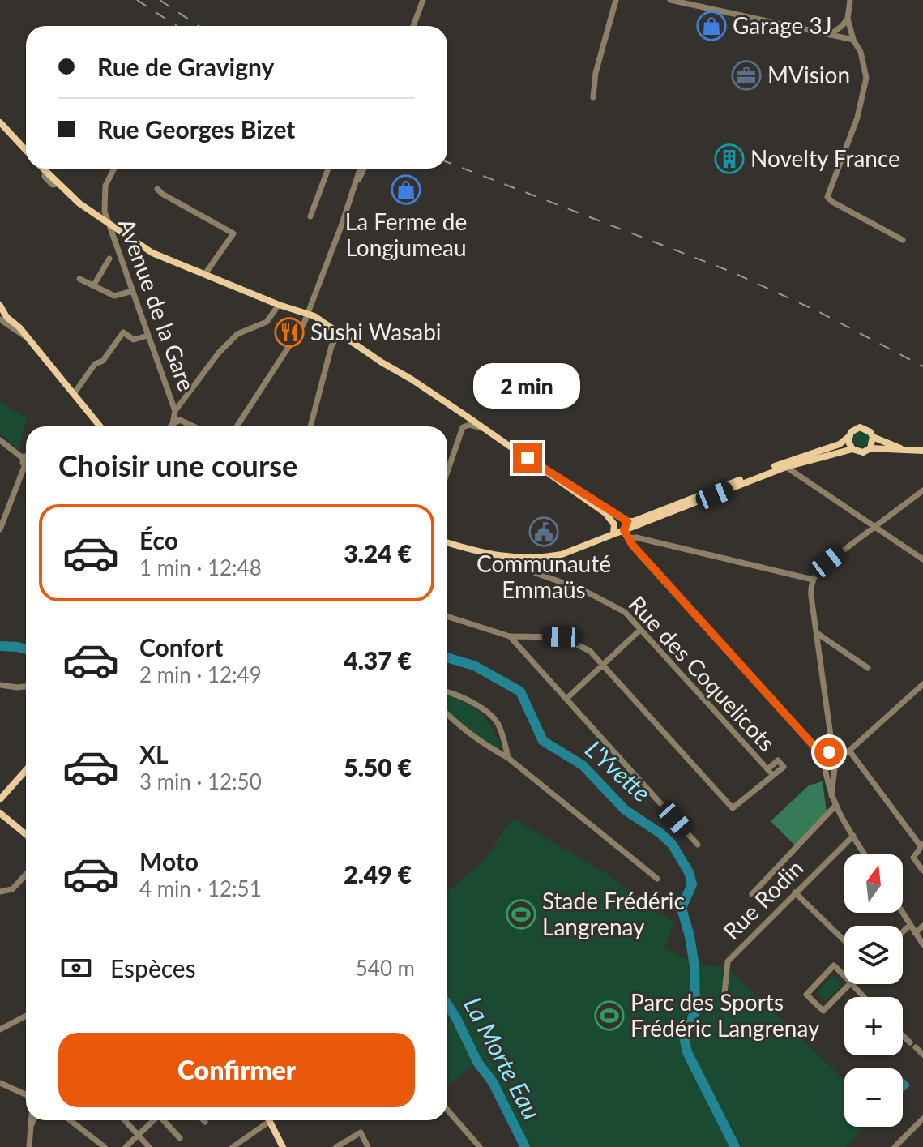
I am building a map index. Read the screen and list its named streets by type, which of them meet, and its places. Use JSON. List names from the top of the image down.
{
  "streets": {
    "street": ["Avenue de la Gare", "Rue des Coquelicots", "Rue Rodin"]
  },
  "water": ["L'Yvette", "La Morte Eau"],
  "places": {
    "shop": ["Garage 3J", "La Ferme de Longjumeau"],
    "office": ["MVision"],
    "building": ["Novelty France"],
    "restaurant": ["Sushi Wasabi"],
    "public building": ["Communauté Emmaüs"],
    "sports": ["Stade Frédéric Langrenay", "Parc des Sports Frédéric Langrenay"]
  },
  "north": "top",
  "page": {
    "banner": ["Rue de Gravigny", "Rue Georges Bizet"],
    "bubble": "2 min",
    "heading": "Choisir une course",
    "list": [
      {
        "name": "Éco",
        "note": "1 min · 12:48",
        "value": "3.24 €"
      },
      {
        "name": "Confort",
        "note": "2 min · 12:49",
        "value": "4.37 €"
      },
      {
        "name": "XL",
        "note": "3 min · 12:50",
        "value": "5.50 €"
      },
      {
        "name": "Moto",
        "note": "4 min · 12:51",
        "value": "2.49 €"
      }
    ],
    "map_buttons": ["+", "−"],
    "pay": ["Espèces", "540 m"],
    "buttons": "Confirmer"
  }
}
